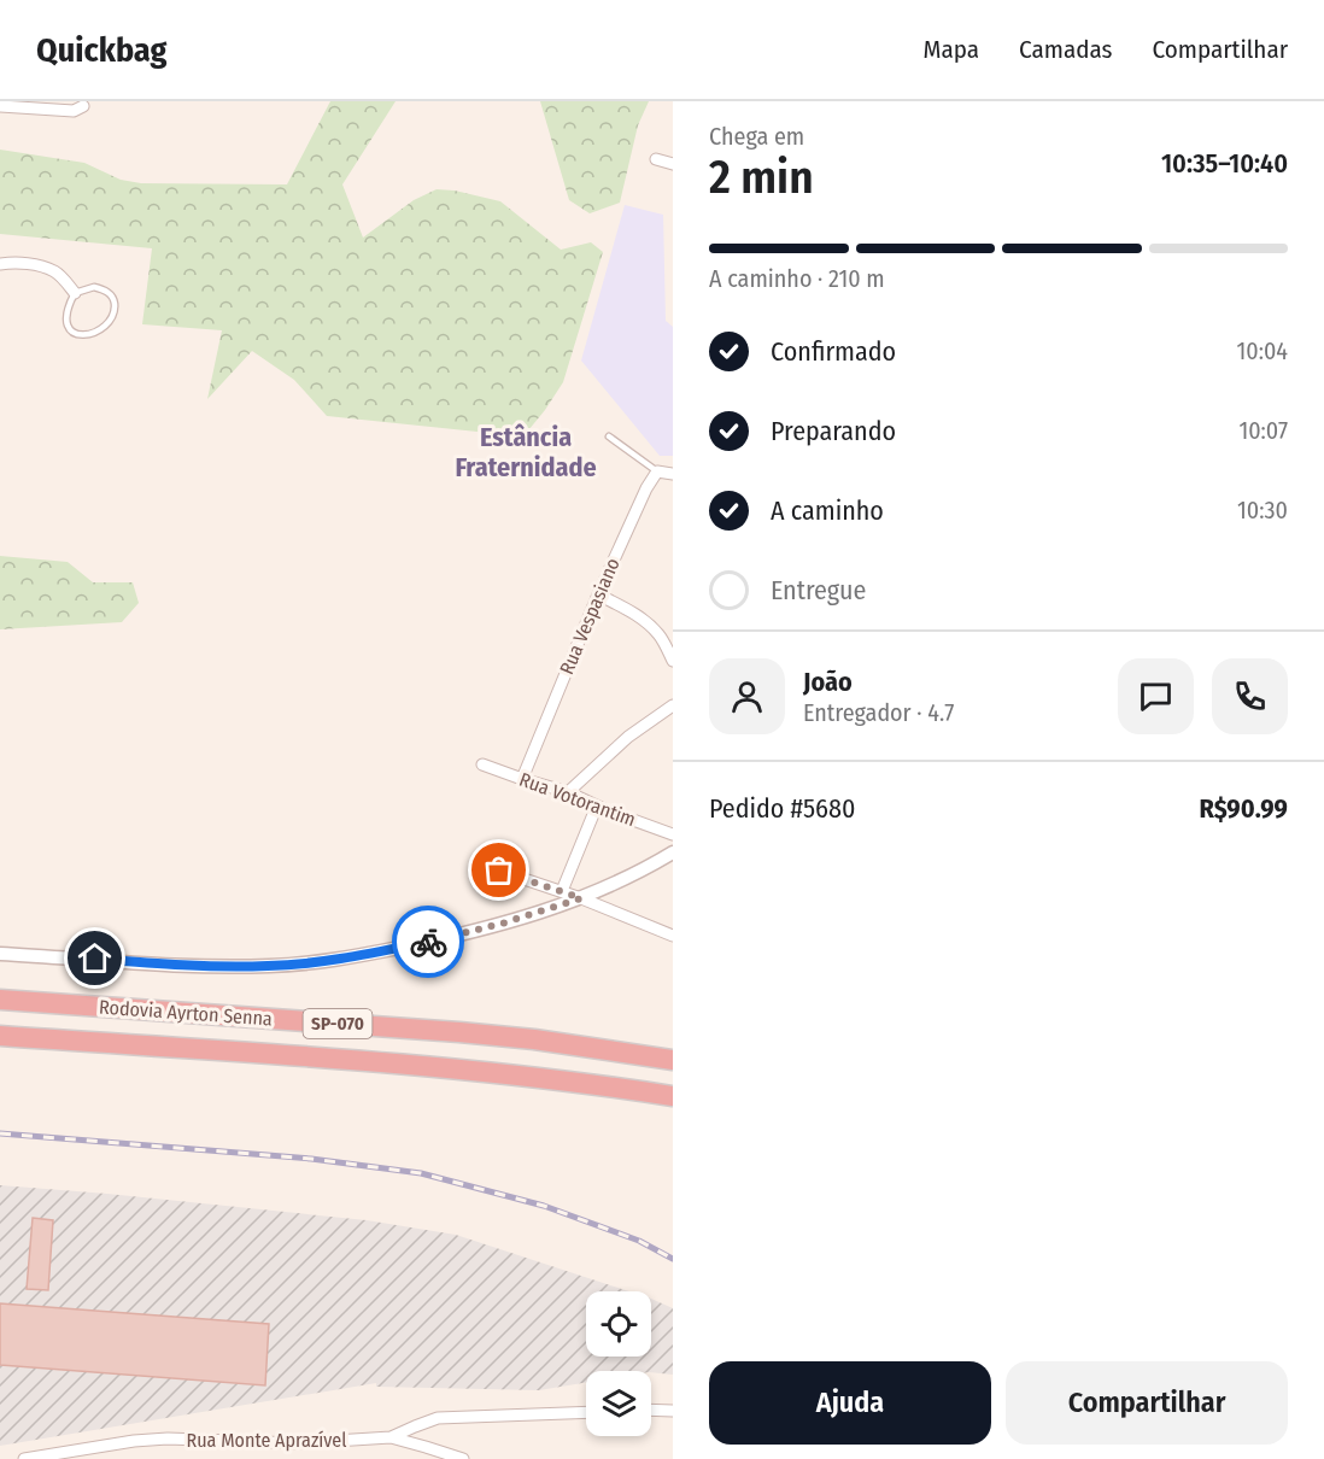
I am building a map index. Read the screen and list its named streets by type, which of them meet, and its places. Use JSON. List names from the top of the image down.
{
  "streets": {
    "highway": ["Rodovia Ayrton Senna", "SP-070"],
    "street": ["Rua Vespasiano", "Rua Votorantim", "Rua Monte Aprazível"]
  },
  "crossings": [
    ["Rua Vespasiano", "Rua Votorantim"]
  ],
  "districts": ["Estância Fraternidade"],
  "page": {
    "header": "Quickbag",
    "nav": ["Mapa", "Camadas", "Compartilhar"],
    "heading": ["2 min", "Chega em", "10:35–10:40"],
    "panel": [
      "João",
      "Entregador · 4.7",
      "Pedido #5680",
      "R$90.99"
    ],
    "bar": "A caminho · 210 m",
    "list": [
      ["Confirmado", "10:04"],
      ["Preparando", "10:07"],
      ["A caminho", "10:30"],
      "Entregue"
    ],
    "buttons": ["Ajuda", "Compartilhar"]
  }
}
